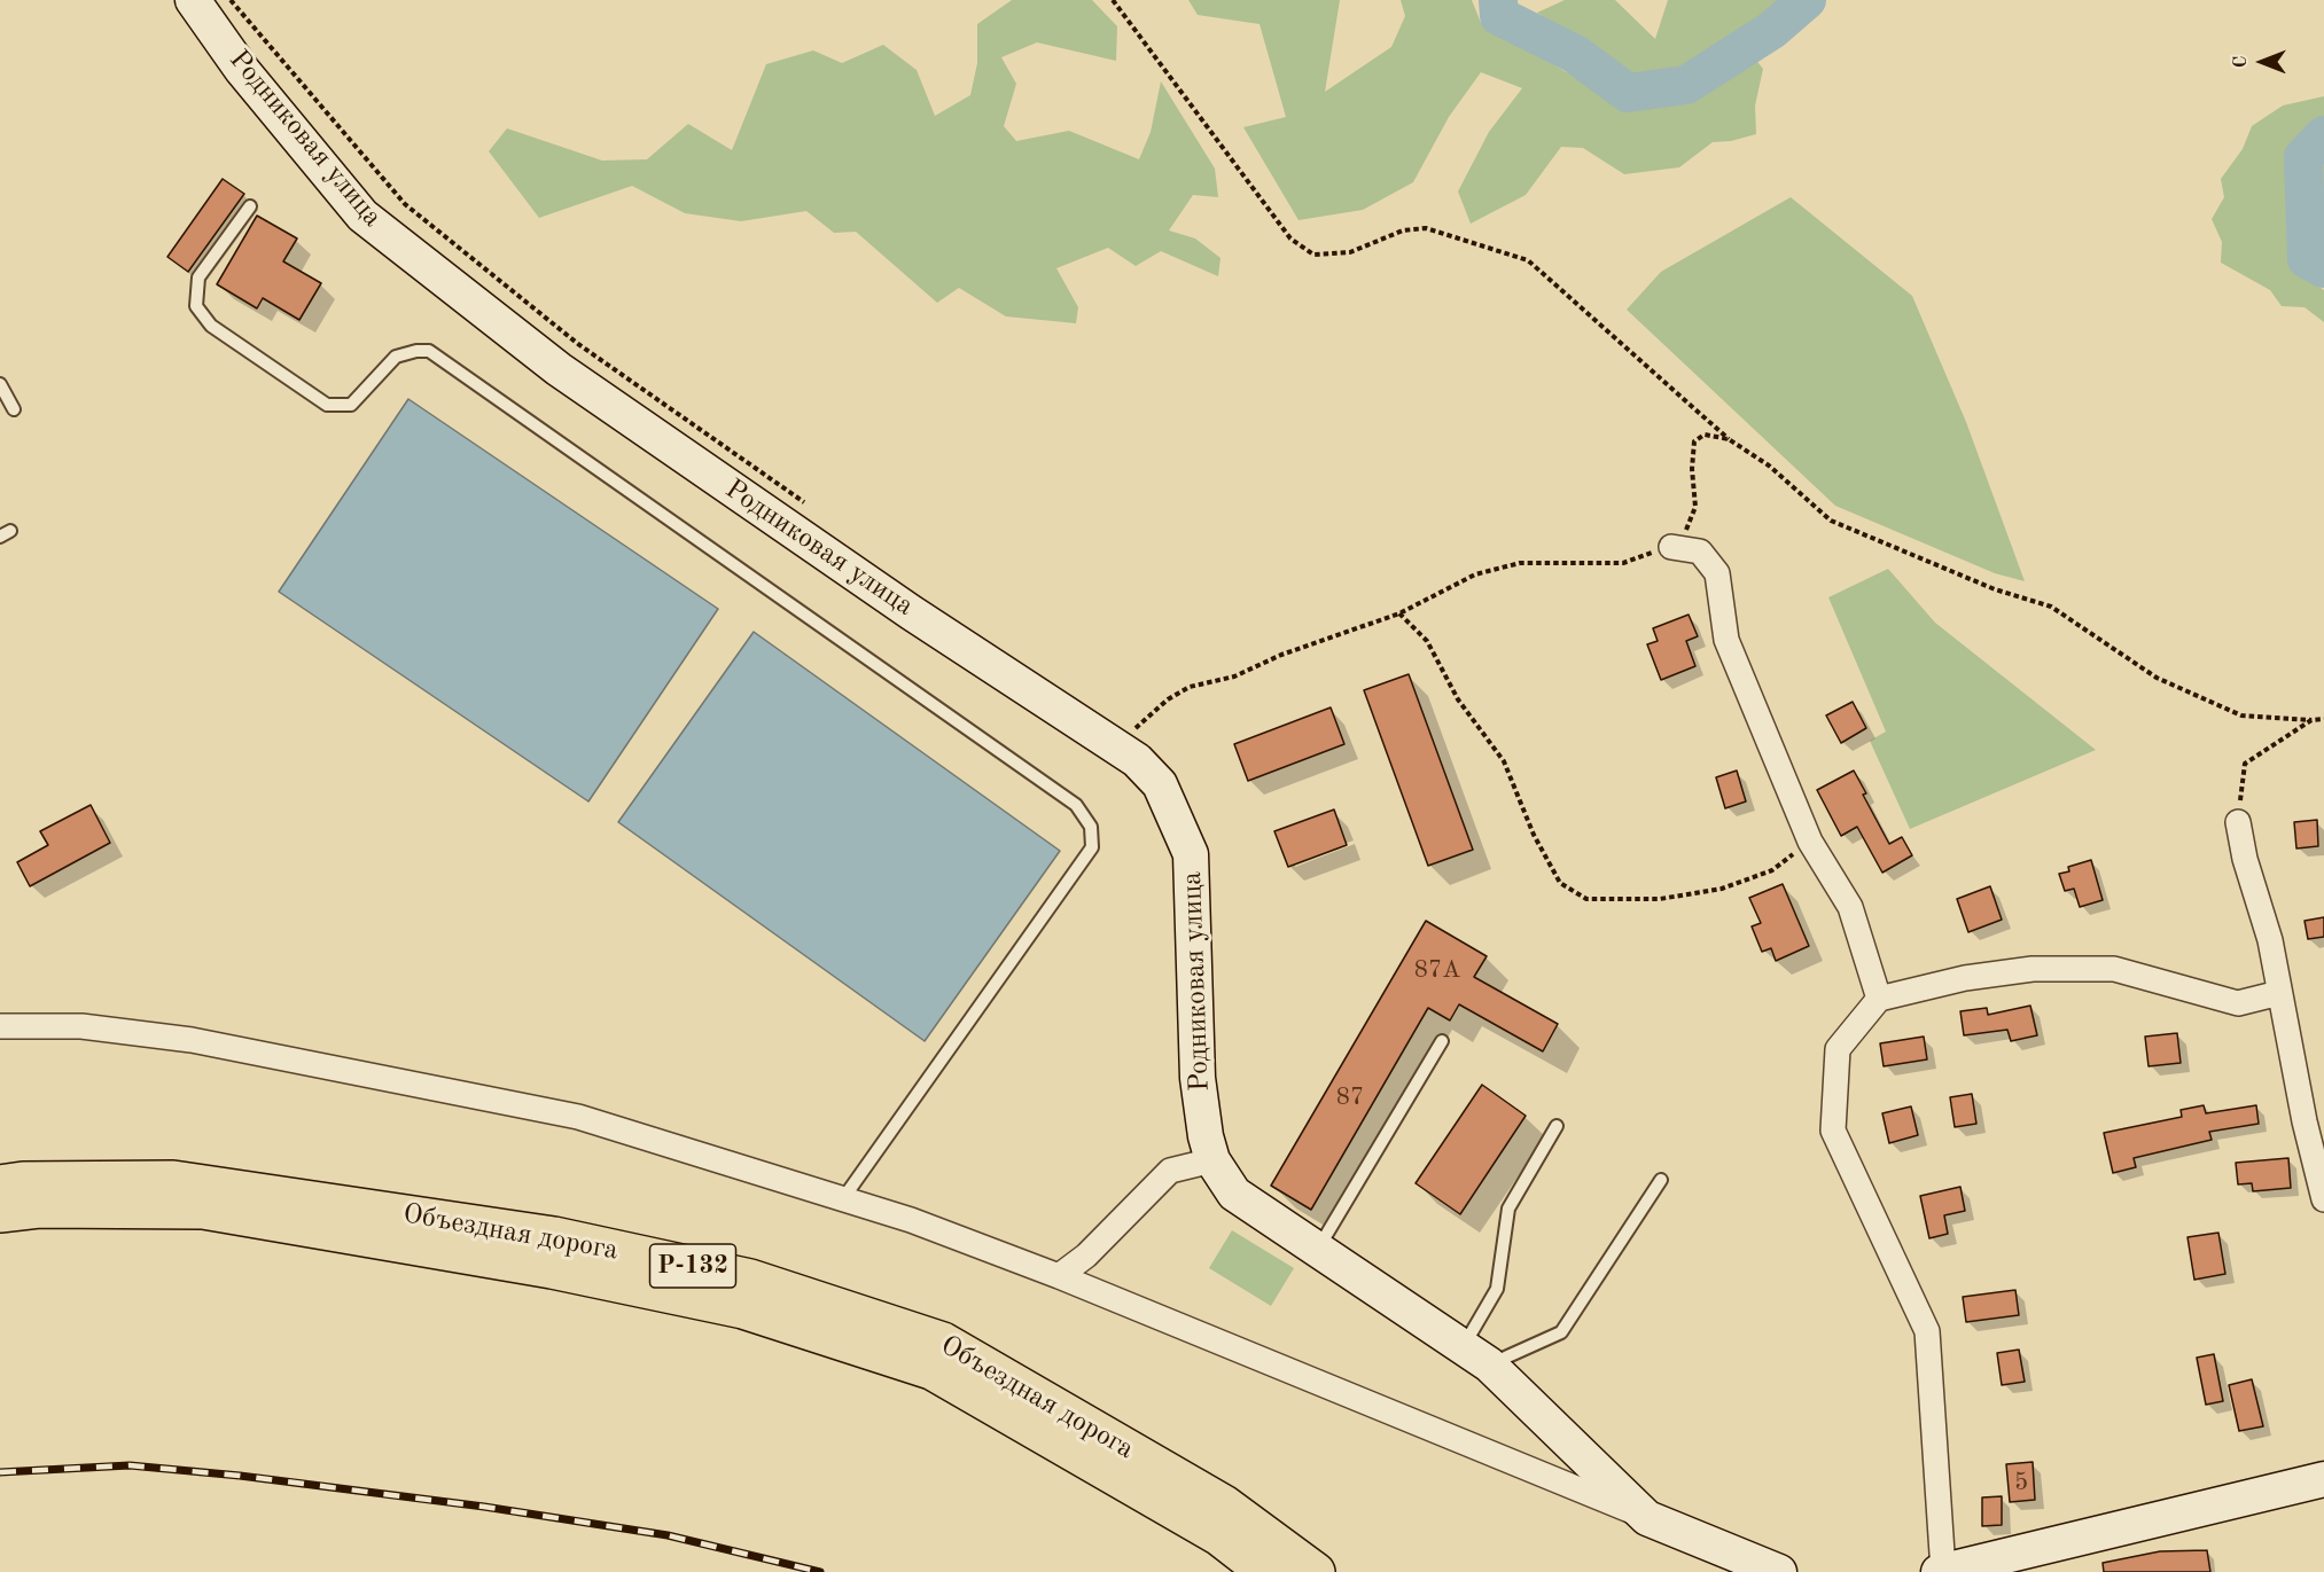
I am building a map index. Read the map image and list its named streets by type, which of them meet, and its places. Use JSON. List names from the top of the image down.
{
  "streets": {
    "highway": ["Объездная дорога", "Р-132"],
    "street": ["Родниковая улица"]
  },
  "house_numbers": ["87А", "87", "5"],
  "north": "left"
}
